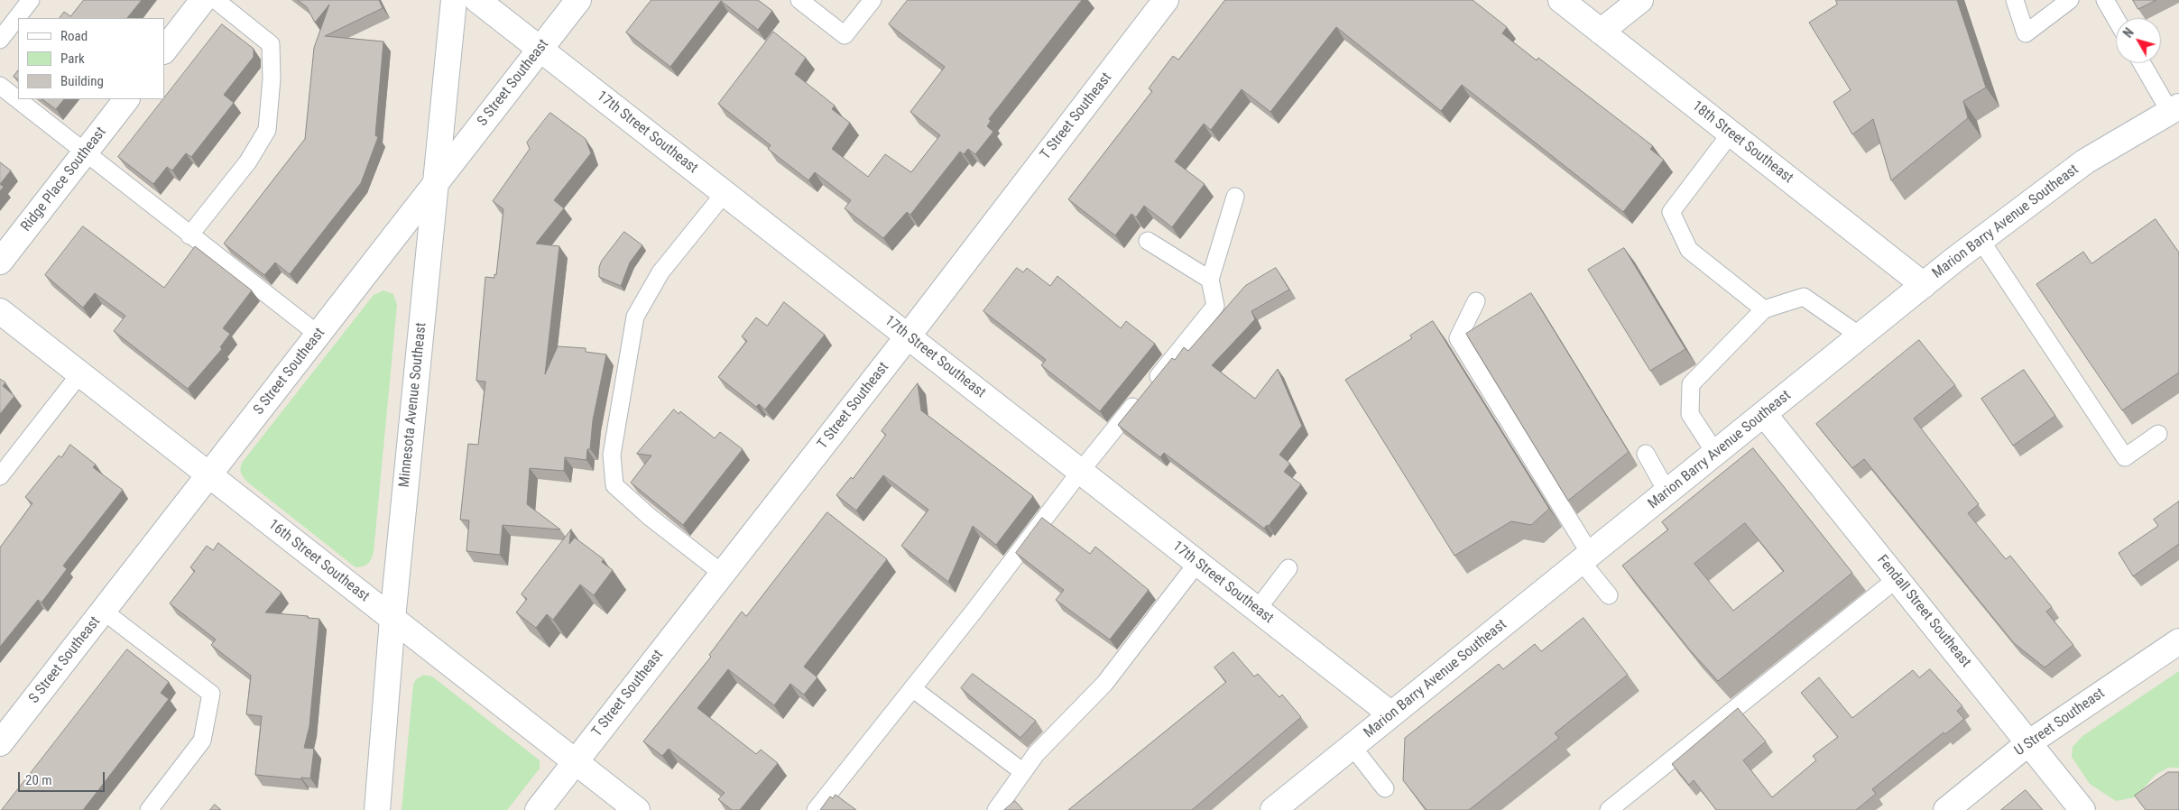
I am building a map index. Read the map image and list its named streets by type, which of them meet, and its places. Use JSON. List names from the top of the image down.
{
  "streets": {
    "street": [
      "S Street Southeast",
      "T Street Southeast",
      "17th Street Southeast",
      "18th Street Southeast",
      "Ridge Place Southeast",
      "Marion Barry Avenue Southeast",
      "Minnesota Avenue Southeast",
      "16th Street Southeast",
      "Fendall Street Southeast",
      "U Street Southeast"
    ]
  },
  "crossings": [
    ["S Street Southeast", "17th Street Southeast"],
    ["S Street Southeast", "Minnesota Avenue Southeast"],
    ["S Street Southeast", "16th Street Southeast"],
    ["T Street Southeast", "17th Street Southeast"],
    ["T Street Southeast", "16th Street Southeast"],
    ["17th Street Southeast", "Marion Barry Avenue Southeast"],
    ["18th Street Southeast", "Marion Barry Avenue Southeast"],
    ["Marion Barry Avenue Southeast", "Fendall Street Southeast"],
    ["Minnesota Avenue Southeast", "16th Street Southeast"],
    ["Fendall Street Southeast", "U Street Southeast"]
  ],
  "legend": ["Road", "Park", "Building"],
  "scale_bar": "20 m",
  "north": "top left"
}
